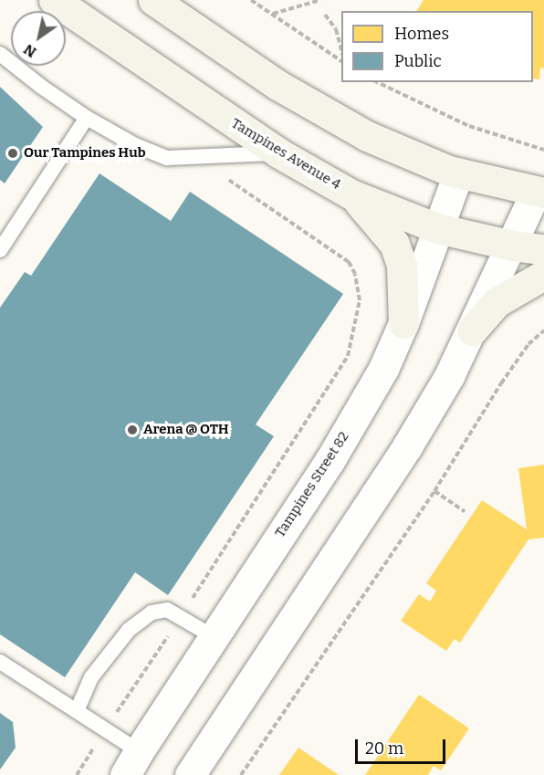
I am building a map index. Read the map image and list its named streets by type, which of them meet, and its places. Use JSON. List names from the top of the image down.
{
  "streets": {
    "main road": ["Tampines Avenue 4"],
    "street": ["Tampines Street 82"]
  },
  "crossings": [
    ["Tampines Avenue 4", "Tampines Street 82"]
  ],
  "places": ["Our Tampines Hub", "Arena @ OTH"],
  "legend": ["Homes", "Public"],
  "scale_bar": "20 m",
  "north": "bottom left"
}
